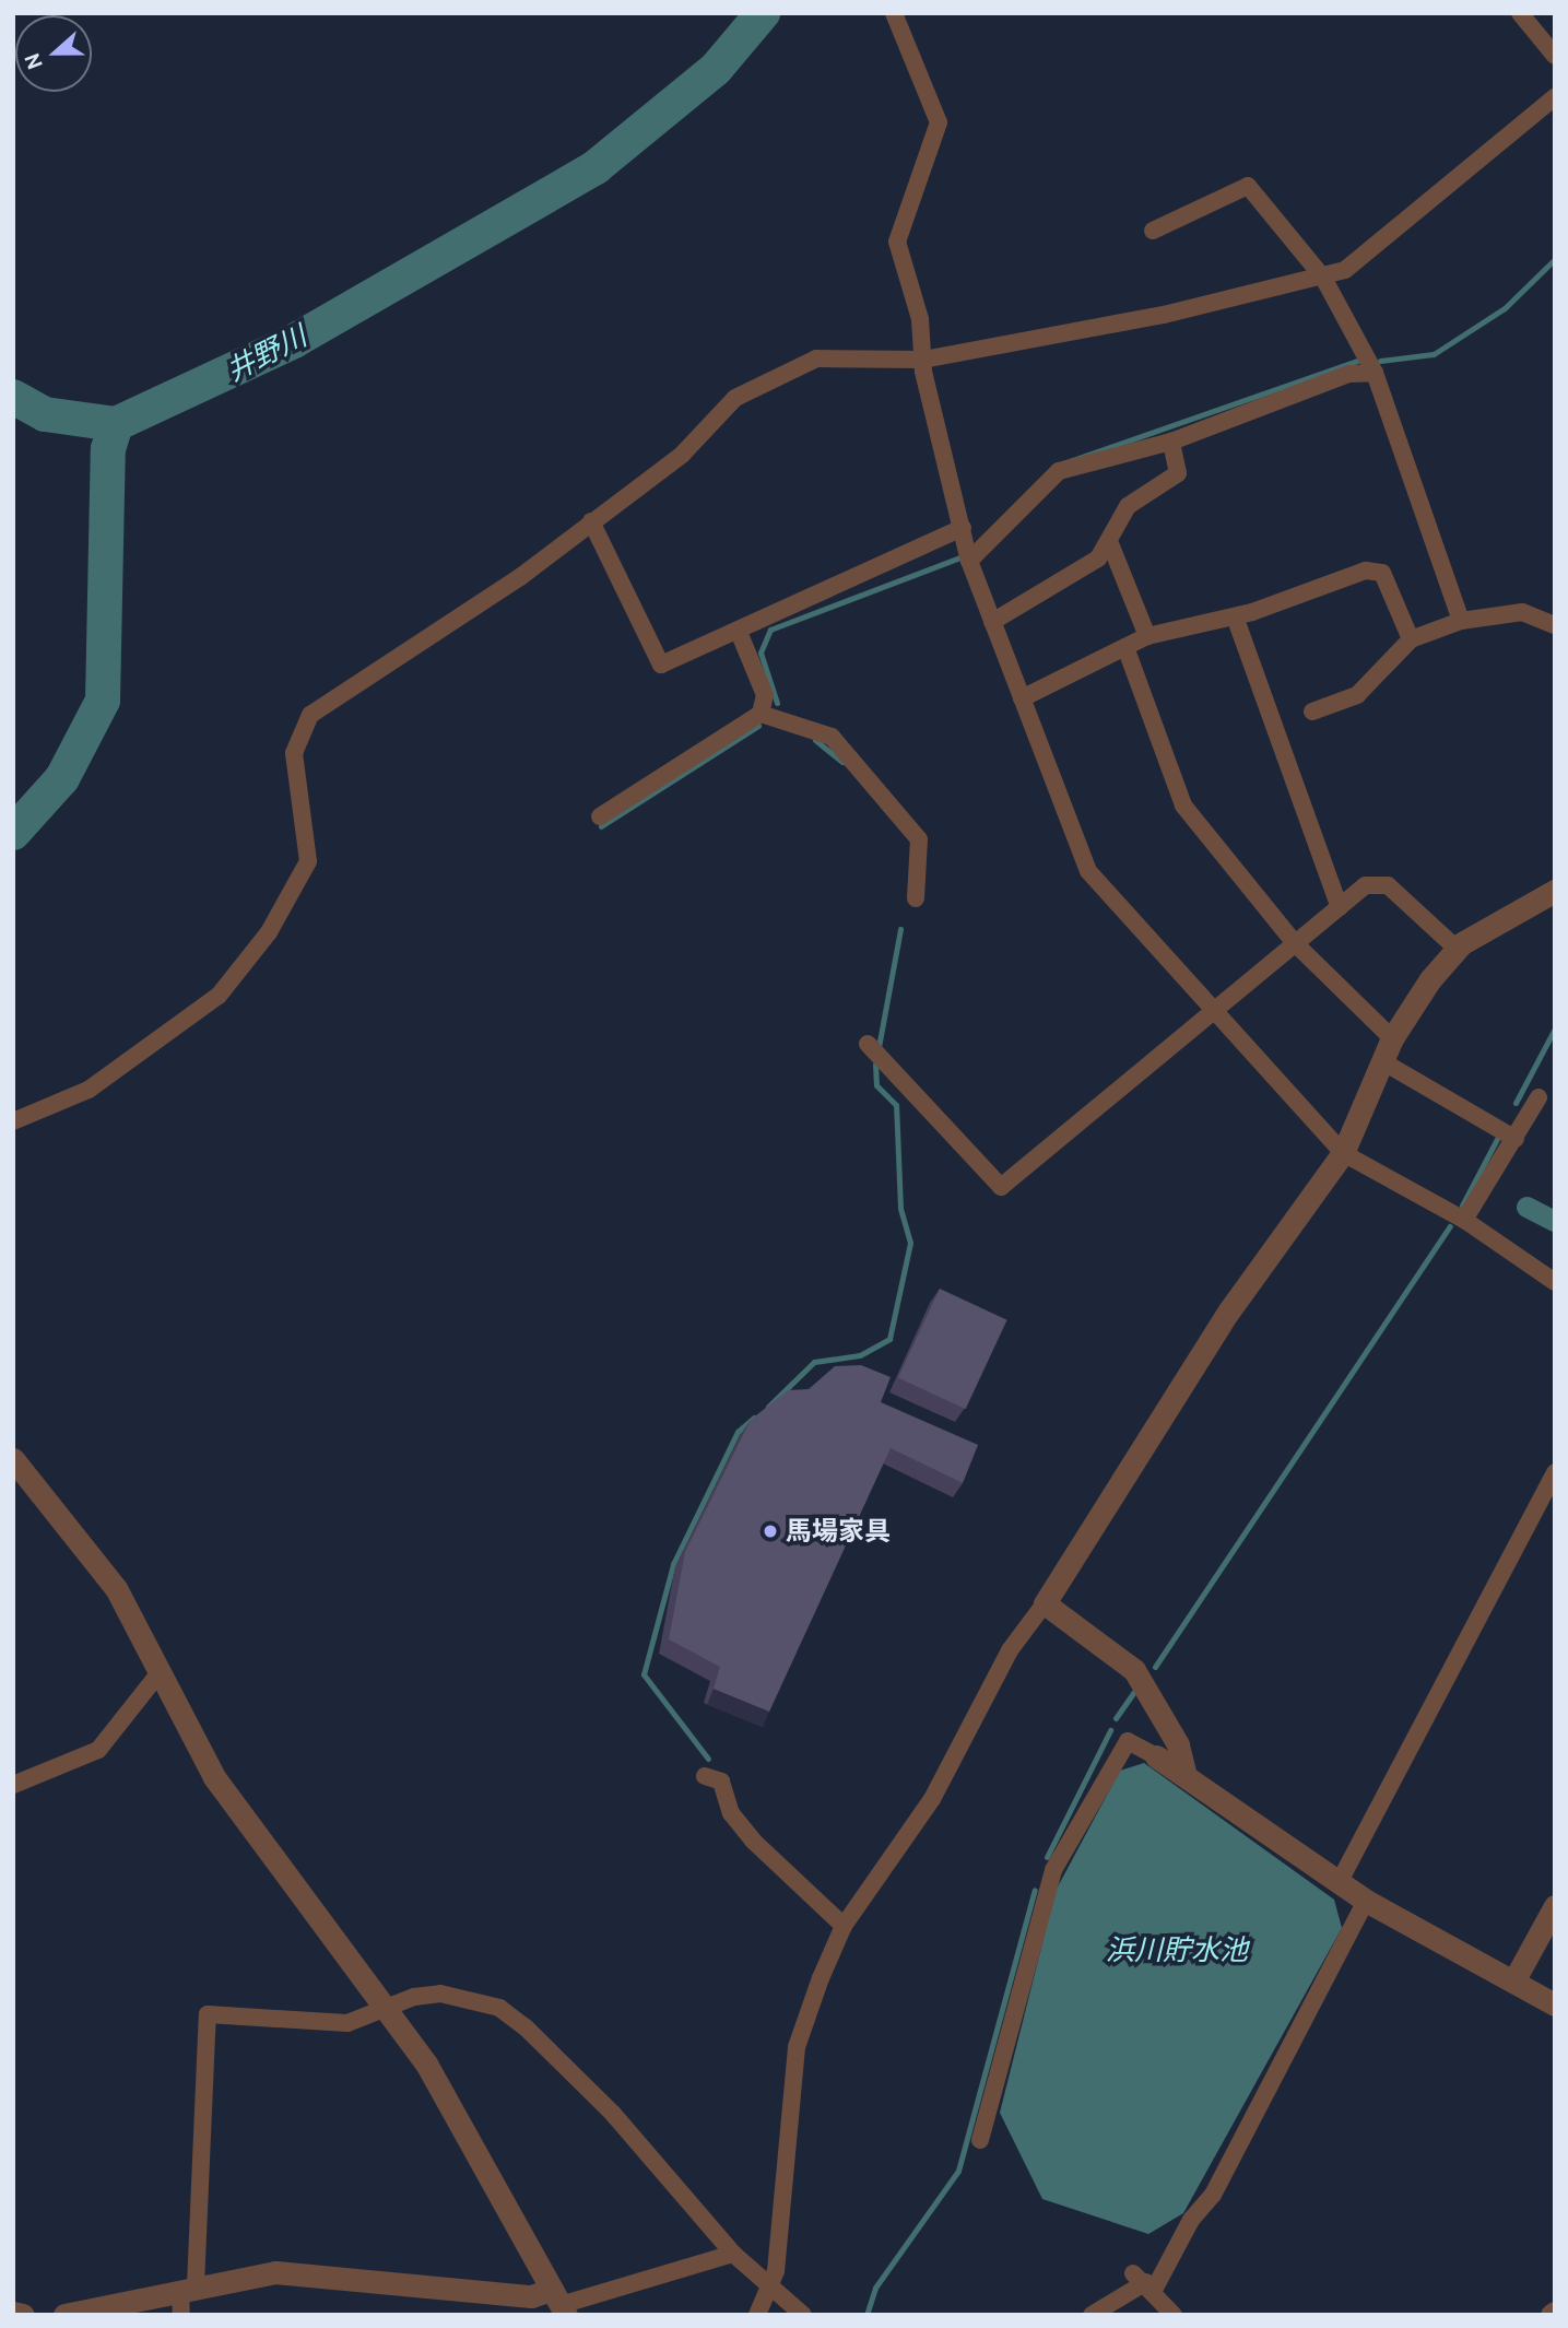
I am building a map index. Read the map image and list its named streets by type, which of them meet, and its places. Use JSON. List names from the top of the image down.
{
  "water": ["井野川", "浜川貯水池"],
  "places": ["馬場家具"],
  "north": "left"
}
